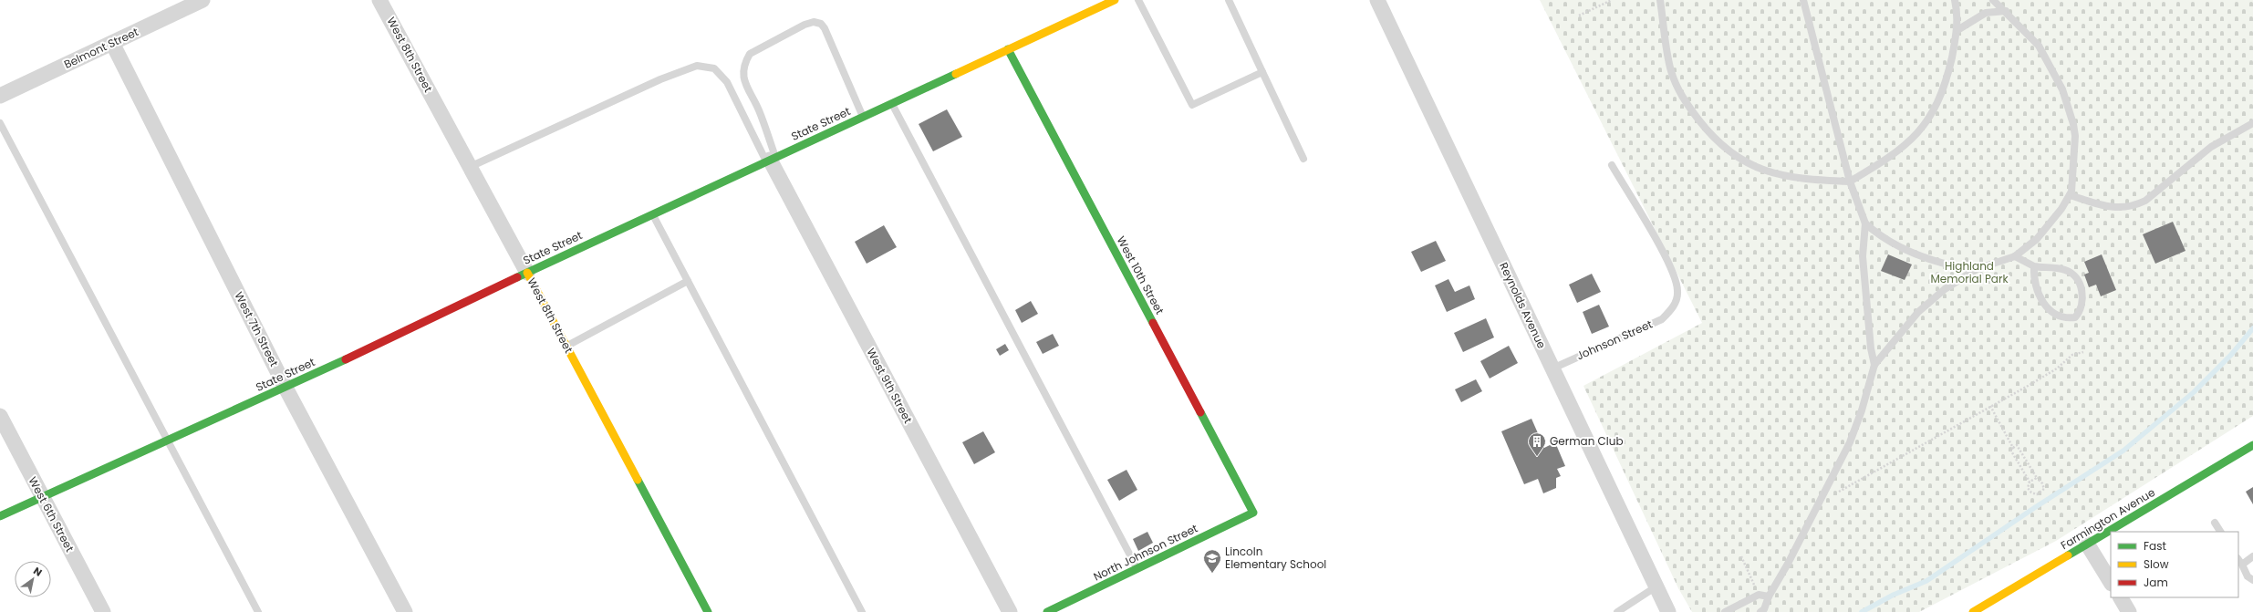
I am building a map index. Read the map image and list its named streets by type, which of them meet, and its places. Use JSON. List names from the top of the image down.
{
  "streets": {
    "street": [
      "Belmont Street",
      "West 8th Street",
      "State Street",
      "West 10th Street",
      "Reynolds Avenue",
      "West 7th Street",
      "West 9th Street",
      "West 6th Street",
      "Farmington Avenue",
      "North Johnson Street"
    ],
    "lane": ["Johnson Street"]
  },
  "crossings": [
    ["Belmont Street", "West 7th Street"],
    ["West 8th Street", "State Street"],
    ["State Street", "West 10th Street"],
    ["State Street", "West 7th Street"],
    ["State Street", "West 9th Street"],
    ["State Street", "West 6th Street"],
    ["West 10th Street", "North Johnson Street"],
    ["Reynolds Avenue", "Johnson Street"]
  ],
  "parks": ["Highland Memorial Park"],
  "places": {
    "building": ["German Club"],
    "school or university": ["Lincoln Elementary School"]
  },
  "legend": ["Fast", "Slow", "Jam"],
  "north": "top right"
}
